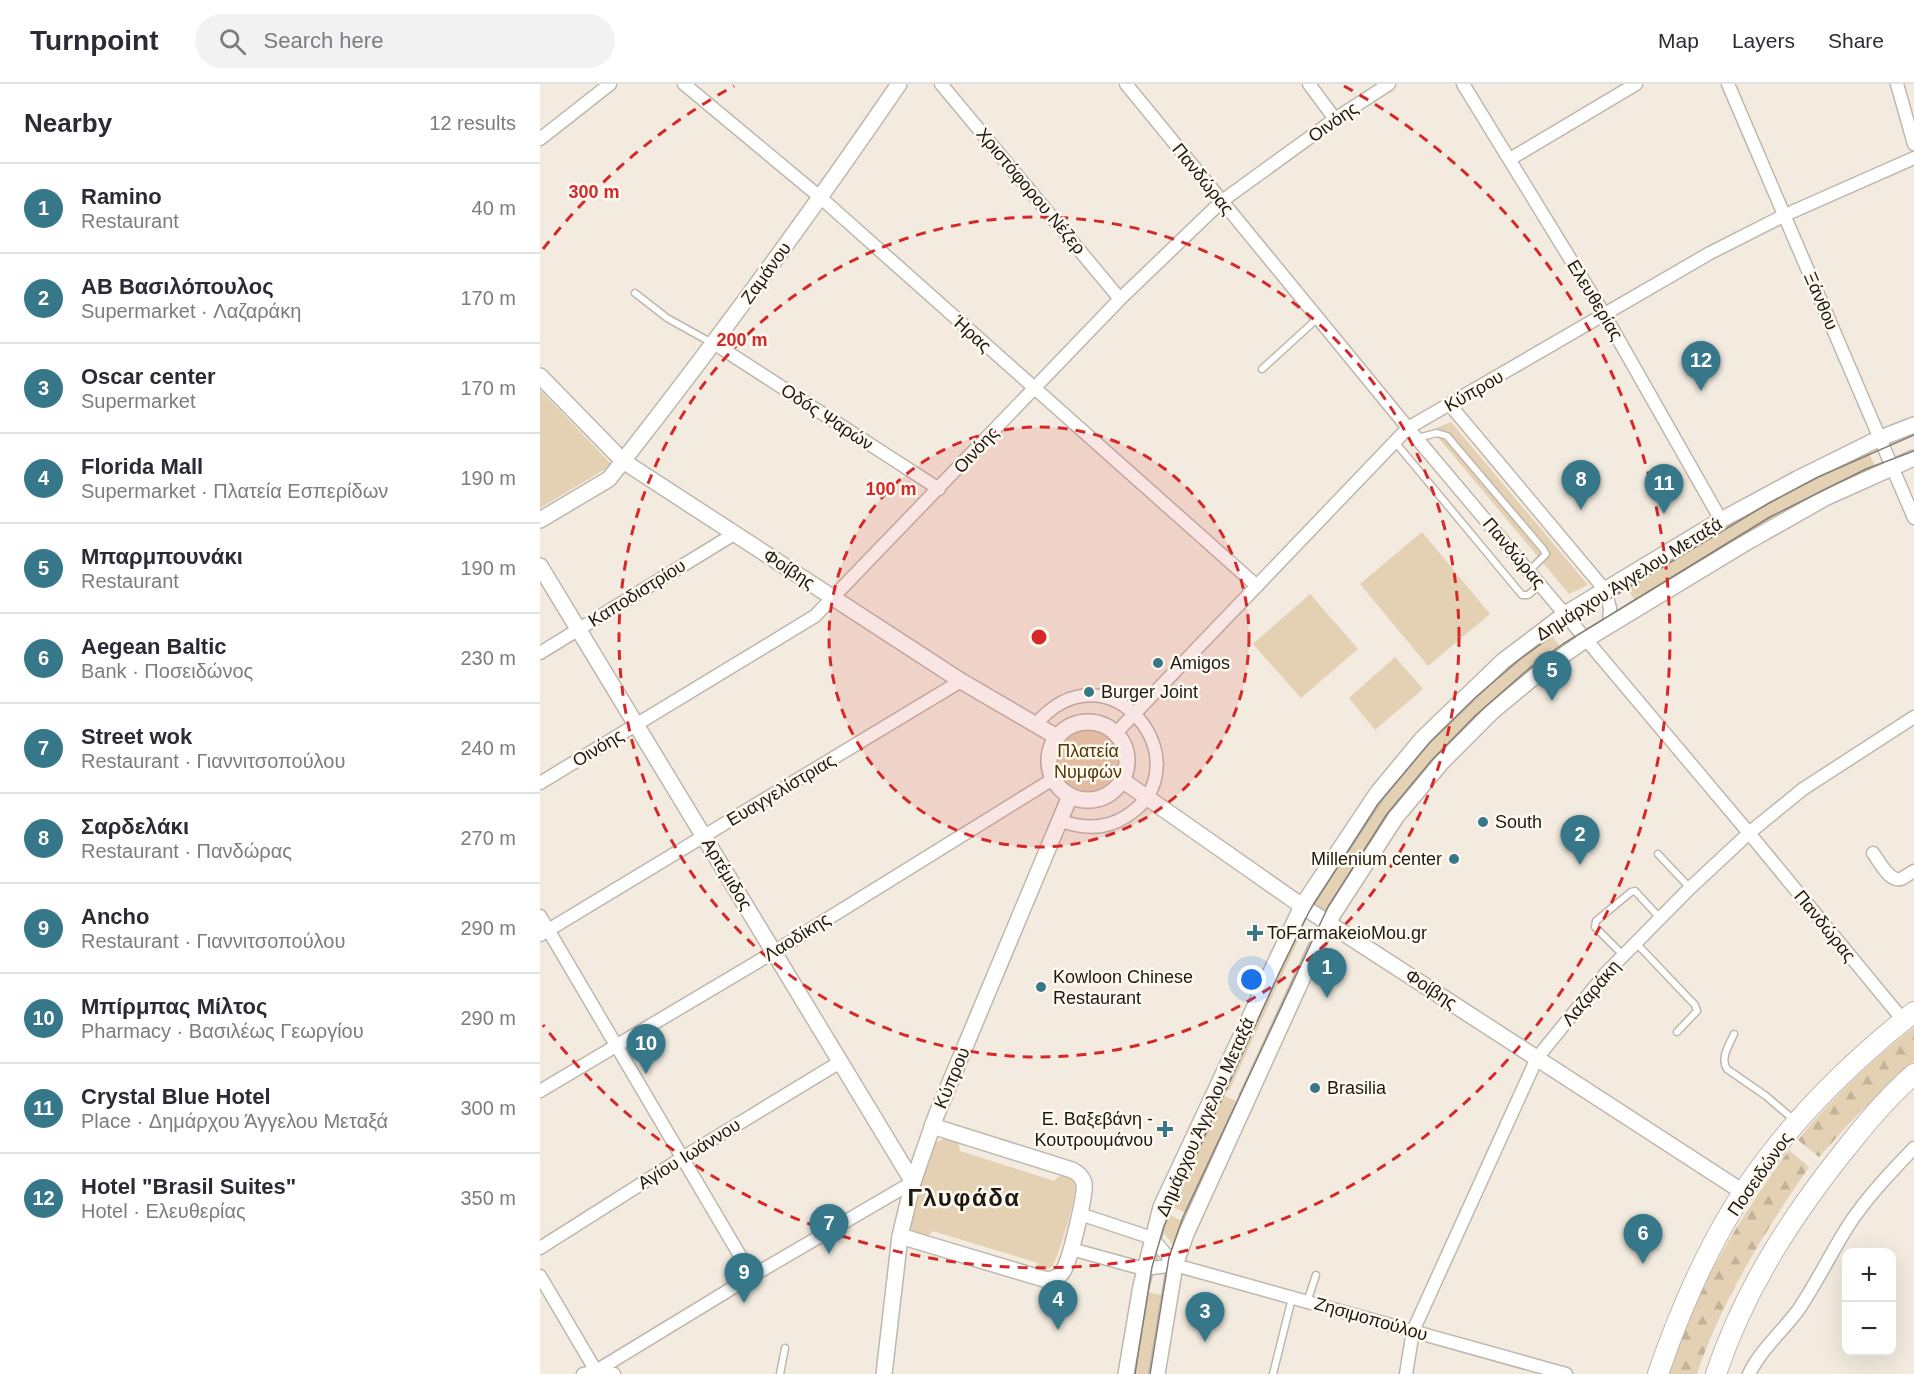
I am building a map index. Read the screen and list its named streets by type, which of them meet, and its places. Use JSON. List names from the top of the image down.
{
  "streets": {
    "highway": ["Ποσειδώνος"],
    "street": [
      "Οινόης",
      "Πανδώρας",
      "Χριστόφορου Νέζερ",
      "Ζαμάνου",
      "Ελευθερίας",
      "Ξάνθου",
      "Ήρας",
      "Κύπρου",
      "Οδóς Ψαρών",
      "Φοίβης",
      "Δημάρχου Άγγελου Μεταξά",
      "Καποδιστρίου",
      "Ευαγγελίστριας",
      "Αρτέμιδος",
      "Λαοδίκης",
      "Λαζαράκη",
      "Αγίου Ιωάννου",
      "Ζησιμοπούλου"
    ]
  },
  "crossings": [
    ["Οινόης", "Πανδώρας"],
    ["Οινόης", "Χριστόφορου Νέζερ"],
    ["Οινόης", "Ήρας"],
    ["Οινόης", "Οδóς Ψαρών"],
    ["Οινόης", "Φοίβης"],
    ["Οινόης", "Αρτέμιδος"],
    ["Πανδώρας", "Κύπρου"],
    ["Πανδώρας", "Δημάρχου Άγγελου Μεταξά"],
    ["Πανδώρας", "Λαζαράκη"],
    ["Πανδώρας", "Ποσειδώνος"],
    ["Ζαμάνου", "Ήρας"],
    ["Ζαμάνου", "Οδóς Ψαρών"],
    ["Ζαμάνου", "Φοίβης"],
    ["Ελευθερίας", "Κύπρου"],
    ["Ελευθερίας", "Δημάρχου Άγγελου Μεταξά"],
    ["Ξάνθου", "Κύπρου"],
    ["Ξάνθου", "Δημάρχου Άγγελου Μεταξά"],
    ["Ήρας", "Κύπρου"],
    ["Κύπρου", "Φοίβης"],
    ["Κύπρου", "Αρτέμιδος"],
    ["Κύπρου", "Λαοδίκης"],
    ["Φοίβης", "Δημάρχου Άγγελου Μεταξά"],
    ["Φοίβης", "Καποδιστρίου"],
    ["Φοίβης", "Ευαγγελίστριας"],
    ["Φοίβης", "Λαοδίκης"],
    ["Φοίβης", "Λαζαράκη"],
    ["Φοίβης", "Ποσειδώνος"],
    ["Δημάρχου Άγγελου Μεταξά", "Ζησιμοπούλου"],
    ["Καποδιστρίου", "Αρτέμιδος"],
    ["Ευαγγελίστριας", "Αρτέμιδος"],
    ["Αρτέμιδος", "Λαοδίκης"],
    ["Αρτέμιδος", "Αγίου Ιωάννου"],
    ["Λαζαράκη", "Ζησιμοπούλου"]
  ],
  "districts": ["Γλυφάδα"],
  "parks": ["Πλατεία Νυμφών"],
  "places": {
    "other": [
      "Amigos",
      "Burger Joint",
      "South",
      "Millenium center",
      "Kowloon Chinese Restaurant",
      "Brasilia"
    ],
    "health": ["ToFarmakeioMou.gr", "Ε. Βαξεβάνη - Κουτρουμάνου"]
  },
  "page": {
    "header": "Turnpoint",
    "search": "Search here",
    "nav": ["Map", "Layers", "Share"],
    "heading": ["Nearby", "12 results"],
    "list": [
      {
        "mark": "1",
        "name": "Ramino",
        "note": "Restaurant",
        "value": "40 m"
      },
      {
        "mark": "2",
        "name": "ΑΒ Βασιλόπουλος",
        "note": "Supermarket · Λαζαράκη",
        "value": "170 m"
      },
      {
        "mark": "3",
        "name": "Oscar center",
        "note": "Supermarket",
        "value": "170 m"
      },
      {
        "mark": "4",
        "name": "Florida Mall",
        "note": "Supermarket · Πλατεία Εσπερίδων",
        "value": "190 m"
      },
      {
        "mark": "5",
        "name": "Μπαρμπουνάκι",
        "note": "Restaurant",
        "value": "190 m"
      },
      {
        "mark": "6",
        "name": "Aegean Baltic",
        "note": "Bank · Ποσειδώνος",
        "value": "230 m"
      },
      {
        "mark": "7",
        "name": "Street wok",
        "note": "Restaurant · Γιαννιτσοπούλου",
        "value": "240 m"
      },
      {
        "mark": "8",
        "name": "Σαρδελάκι",
        "note": "Restaurant · Πανδώρας",
        "value": "270 m"
      },
      {
        "mark": "9",
        "name": "Ancho",
        "note": "Restaurant · Γιαννιτσοπούλου",
        "value": "290 m"
      },
      {
        "mark": "10",
        "name": "Μπίρμπας Μίλτος",
        "note": "Pharmacy · Βασιλέως Γεωργίου",
        "value": "290 m"
      },
      {
        "mark": "11",
        "name": "Crystal Blue Hotel",
        "note": "Place · Δημάρχου Άγγελου Μεταξά",
        "value": "300 m"
      },
      {
        "mark": "12",
        "name": "Hotel \"Brasil Suites\"",
        "note": "Hotel · Ελευθερίας",
        "value": "350 m"
      }
    ],
    "pins": [
      "12",
      "8",
      "11",
      "5",
      "2",
      "1",
      "10",
      "7",
      "6",
      "9",
      "4",
      "3"
    ],
    "map_buttons": ["+", "−"]
  },
  "rings": ["300 m", "200 m", "100 m"]
}
